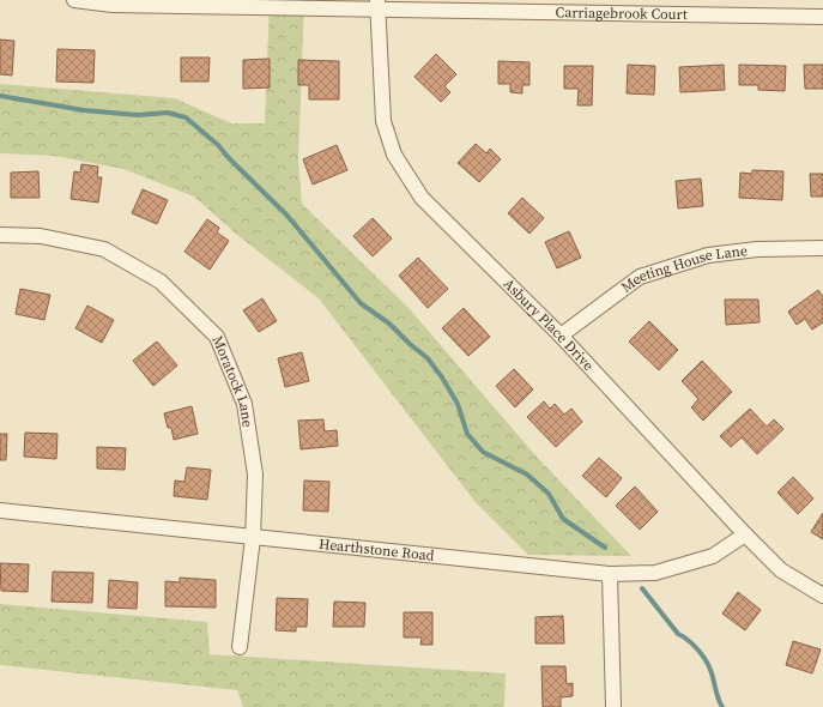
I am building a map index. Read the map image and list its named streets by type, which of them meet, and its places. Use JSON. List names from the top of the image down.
{
  "streets": {
    "street": [
      "Carriagebrook Court",
      "Meeting House Lane",
      "Asbury Place Drive",
      "Moratock Lane",
      "Hearthstone Road"
    ]
  },
  "crossings": [
    ["Carriagebrook Court", "Asbury Place Drive"],
    ["Meeting House Lane", "Asbury Place Drive"],
    ["Asbury Place Drive", "Hearthstone Road"],
    ["Moratock Lane", "Hearthstone Road"]
  ]
}
